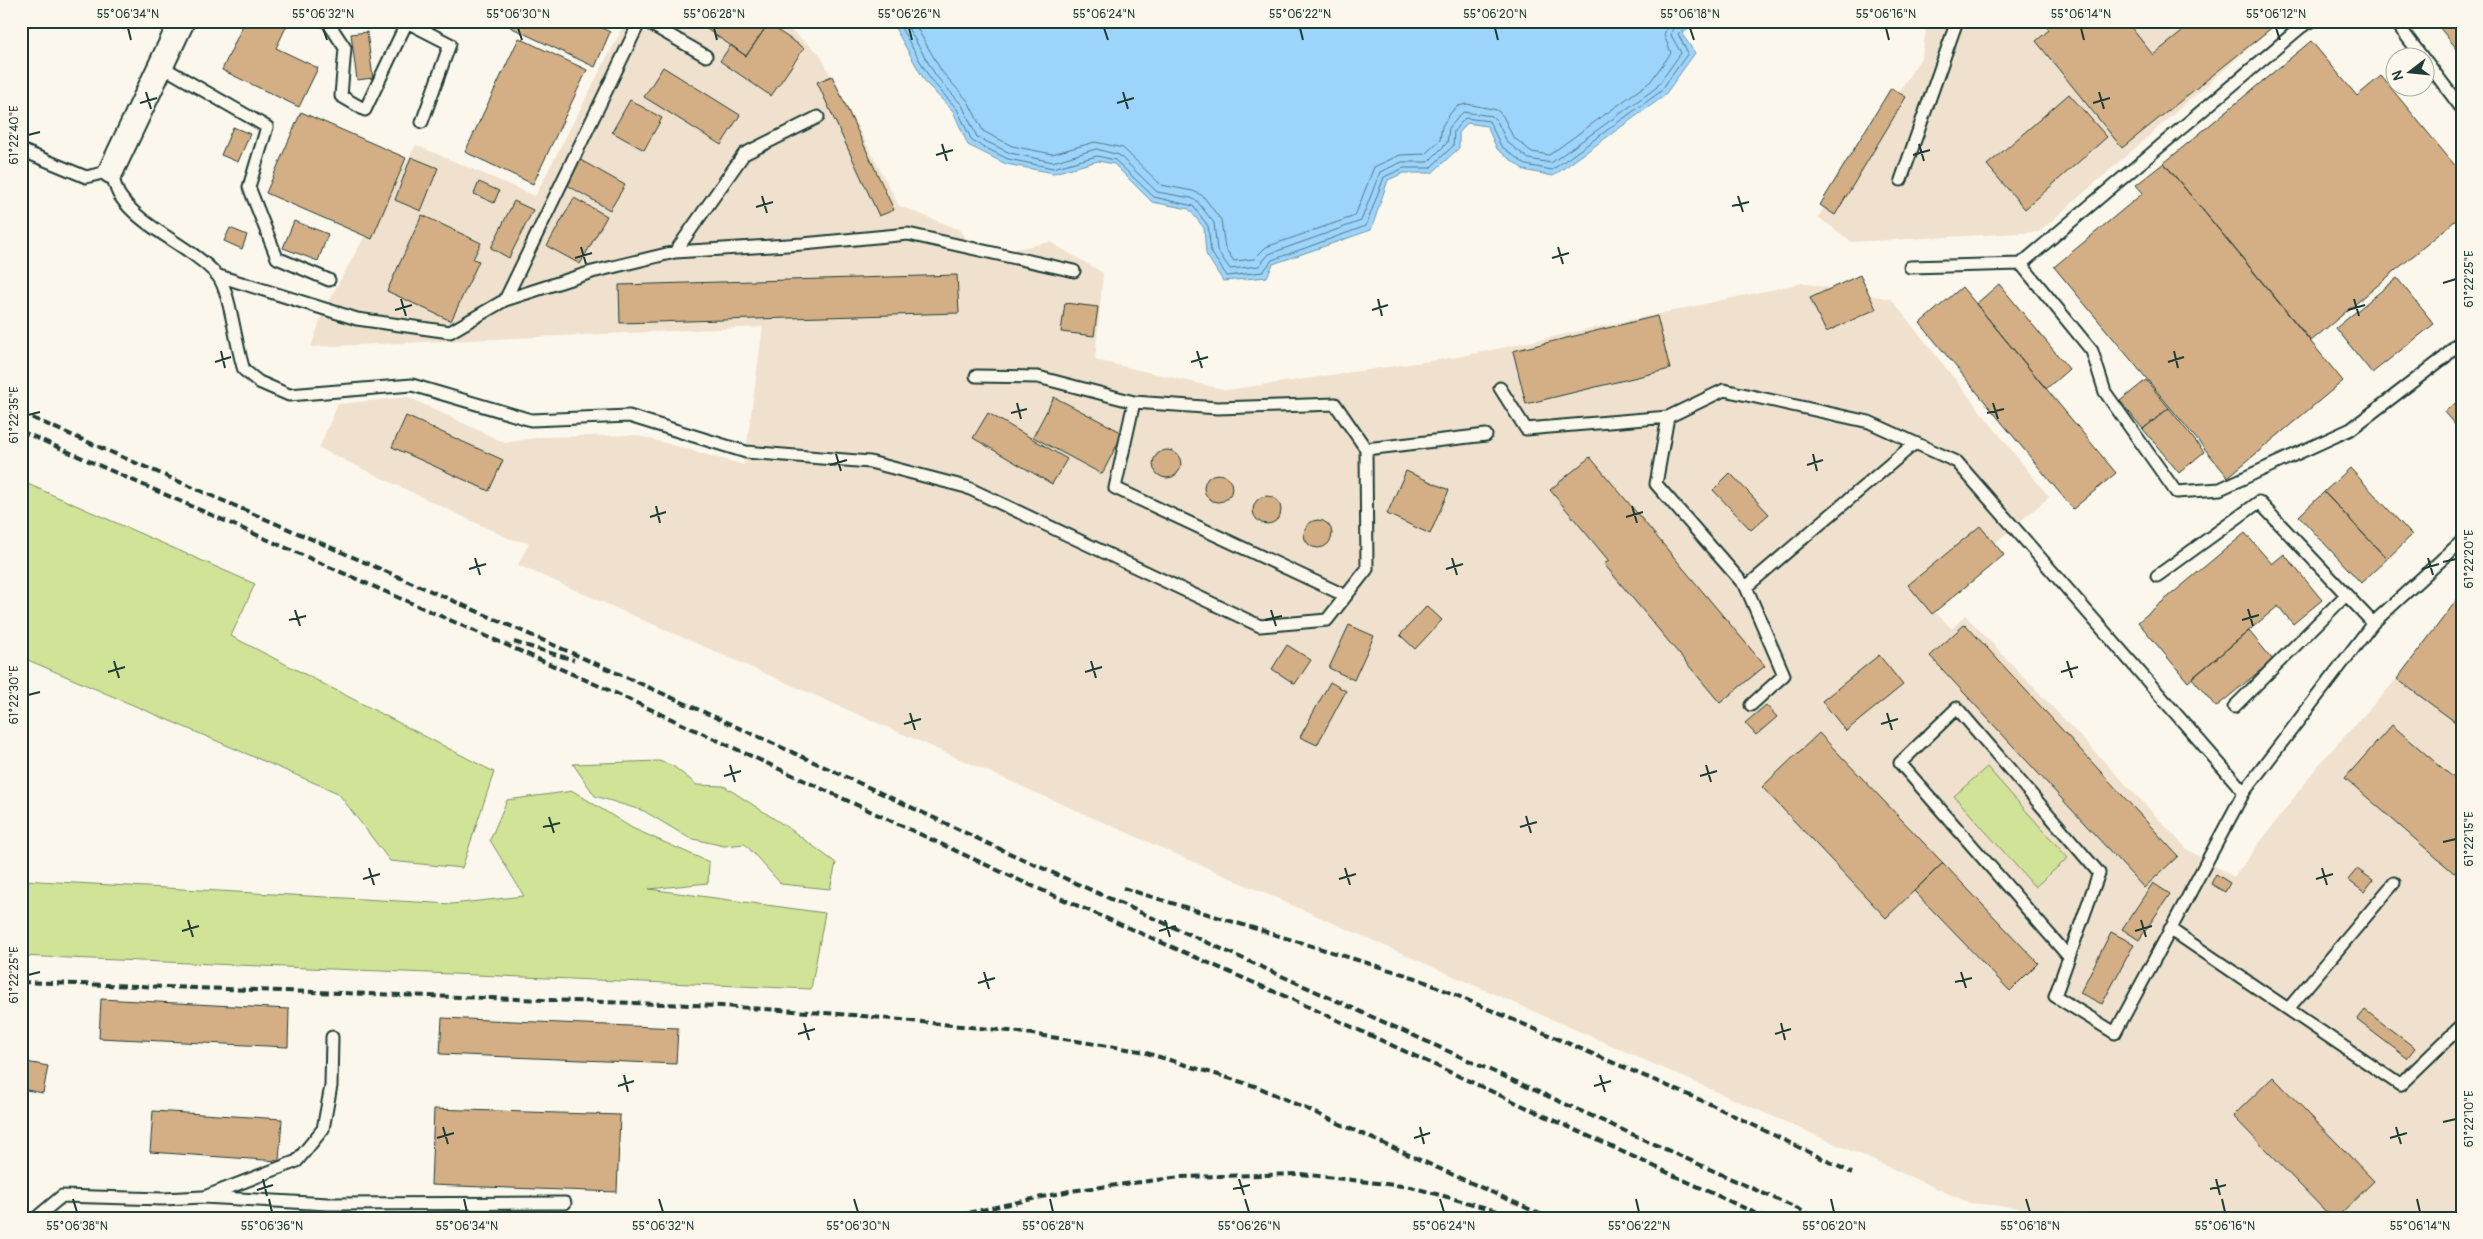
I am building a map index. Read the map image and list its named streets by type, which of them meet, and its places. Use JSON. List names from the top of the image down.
{
  "north": "left",
  "coordinates": [
    "55°06'34\"N",
    "55°06'32\"N",
    "55°06'30\"N",
    "55°06'28\"N",
    "55°06'26\"N",
    "55°06'24\"N",
    "55°06'22\"N",
    "55°06'20\"N",
    "55°06'18\"N",
    "55°06'16\"N",
    "55°06'14\"N",
    "55°06'12\"N",
    "61°22'40\"E",
    "61°22'25\"E",
    "61°22'35\"E",
    "61°22'20\"E",
    "61°22'30\"E",
    "61°22'15\"E",
    "61°22'10\"E",
    "55°06'38\"N",
    "55°06'36\"N"
  ]
}
